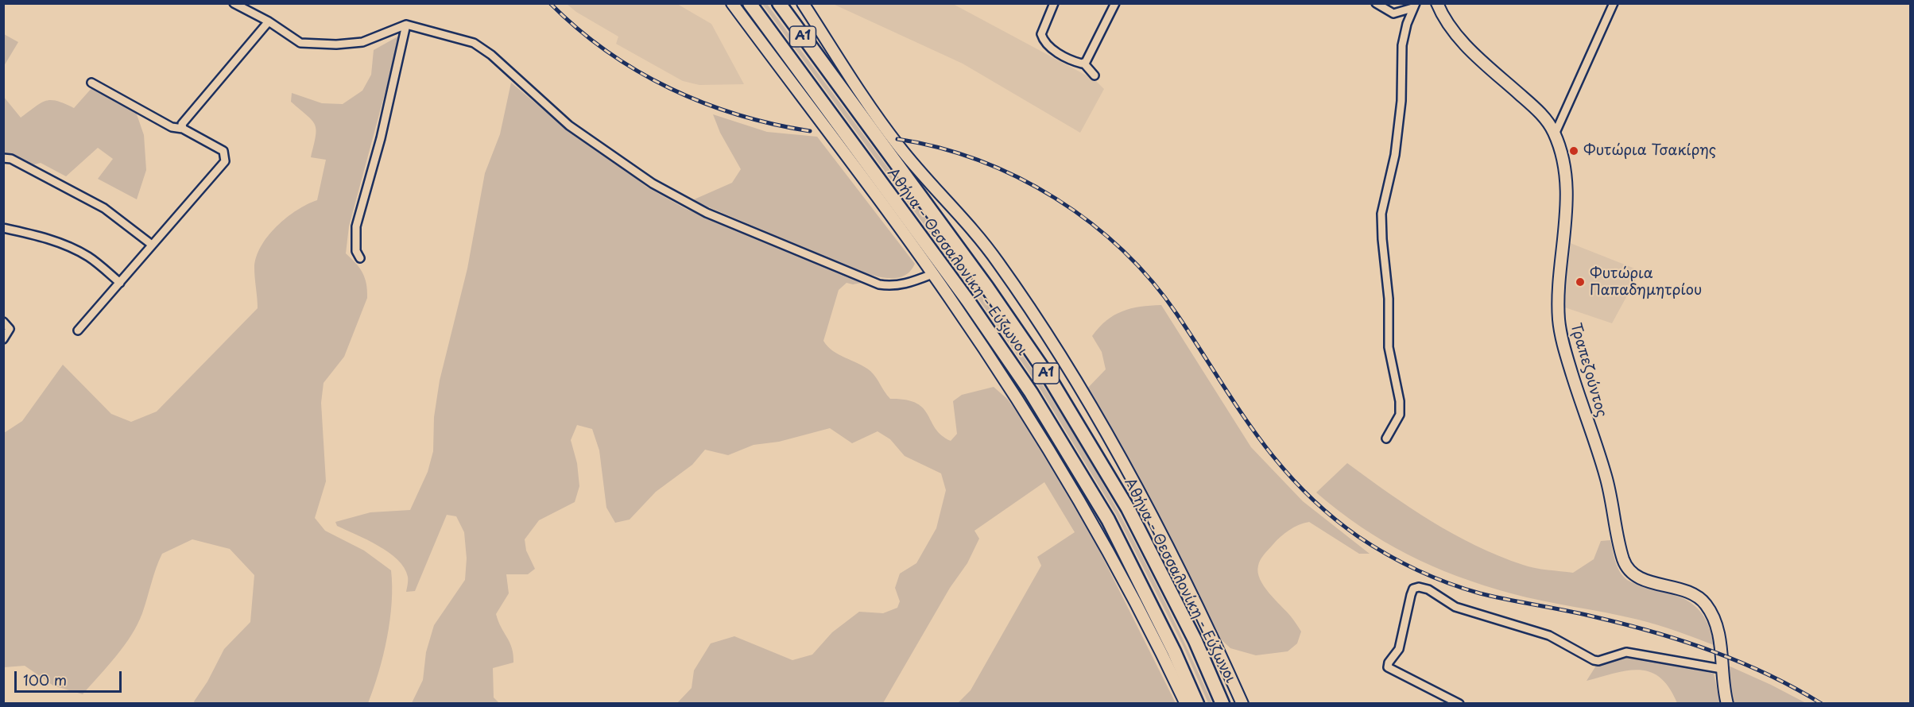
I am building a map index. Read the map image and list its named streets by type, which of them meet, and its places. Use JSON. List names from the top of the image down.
{
  "streets": {
    "highway": ["Α1", "Αθήνα - Θεσσαλονίκη - Εύζωνοι"],
    "main road": ["Τραπεζούντος"]
  },
  "places": ["Φυτώρια Τσακίρης", "Φυτώρια Παπαδημητρίου"],
  "scale_bar": "100 m"
}
